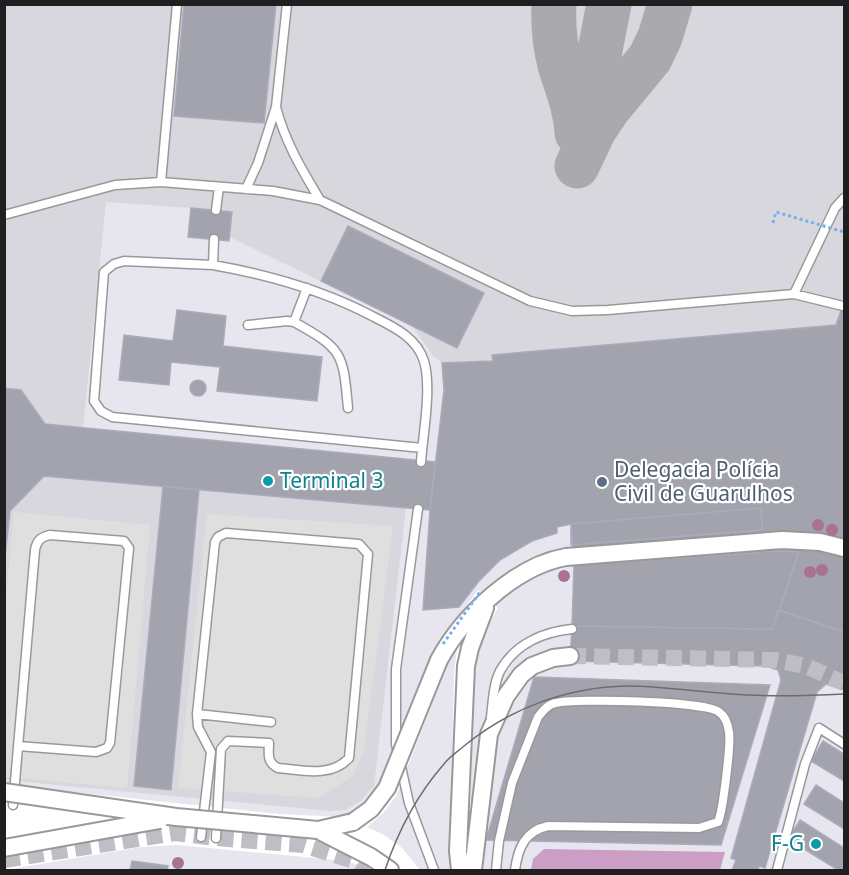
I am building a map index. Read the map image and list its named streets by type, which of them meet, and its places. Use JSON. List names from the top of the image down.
{
  "places": ["Terminal 3", "Delegacia Polícia Civil de Guarulhos", "F-G"]
}
